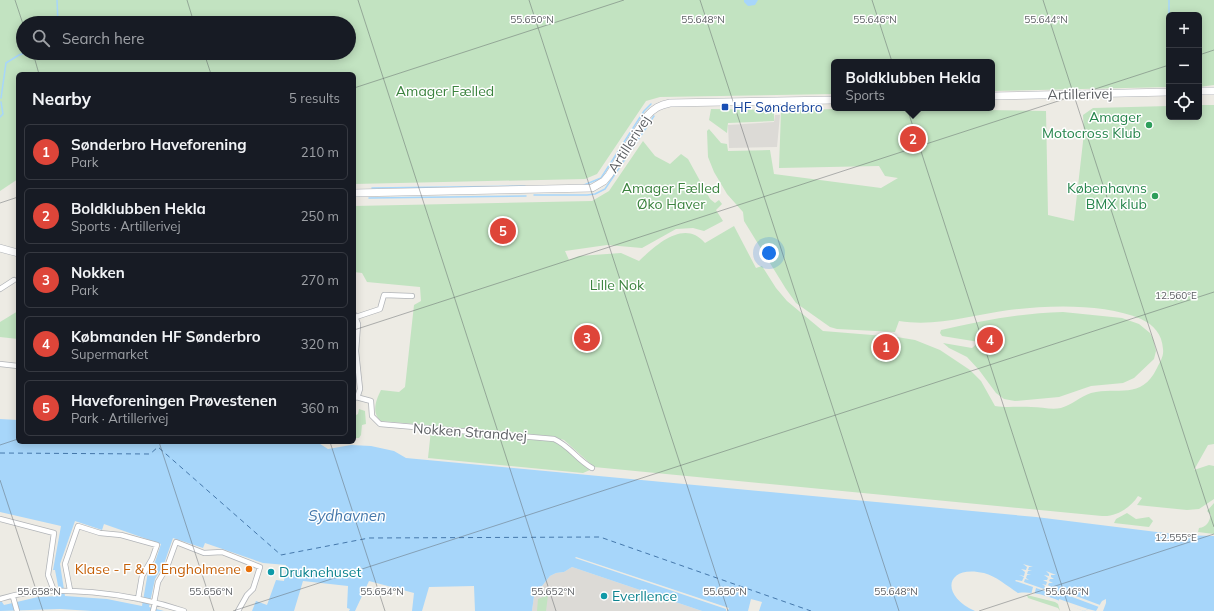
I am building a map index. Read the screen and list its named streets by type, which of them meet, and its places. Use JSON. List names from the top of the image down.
{
  "streets": {
    "street": ["Artillerivej", "Nokken Strandvej"]
  },
  "water": ["Sydhavnen"],
  "parks": ["Amager Fælled", "Amager Fælled Øko Haver", "Lille Nok"],
  "places": {
    "transit": ["HF Sønderbro"],
    "other": [
      "Amager Motocross Klub",
      "Københavns BMX klub",
      "Klase - F & B Engholmene",
      "Druknehuset",
      "Everllence"
    ]
  },
  "page": {
    "map_buttons": ["+", "−"],
    "search": "Search here",
    "popup": ["Boldklubben Hekla", "Sports"],
    "heading": ["Nearby", "5 results"],
    "pins": [
      "2",
      "5",
      "3",
      "4",
      "1"
    ],
    "list": [
      {
        "mark": "1",
        "name": "Sønderbro Haveforening",
        "note": "Park",
        "value": "210 m"
      },
      {
        "mark": "2",
        "name": "Boldklubben Hekla",
        "note": "Sports · Artillerivej",
        "value": "250 m"
      },
      {
        "mark": "3",
        "name": "Nokken",
        "note": "Park",
        "value": "270 m"
      },
      {
        "mark": "4",
        "name": "Købmanden HF Sønderbro",
        "note": "Supermarket",
        "value": "320 m"
      },
      {
        "mark": "5",
        "name": "Haveforeningen Prøvestenen",
        "note": "Park · Artillerivej",
        "value": "360 m"
      }
    ]
  },
  "coordinates": [
    "55.650°N",
    "55.648°N",
    "55.646°N",
    "55.644°N",
    "12.560°E",
    "12.555°E",
    "55.658°N",
    "55.656°N",
    "55.654°N",
    "55.652°N"
  ]
}
